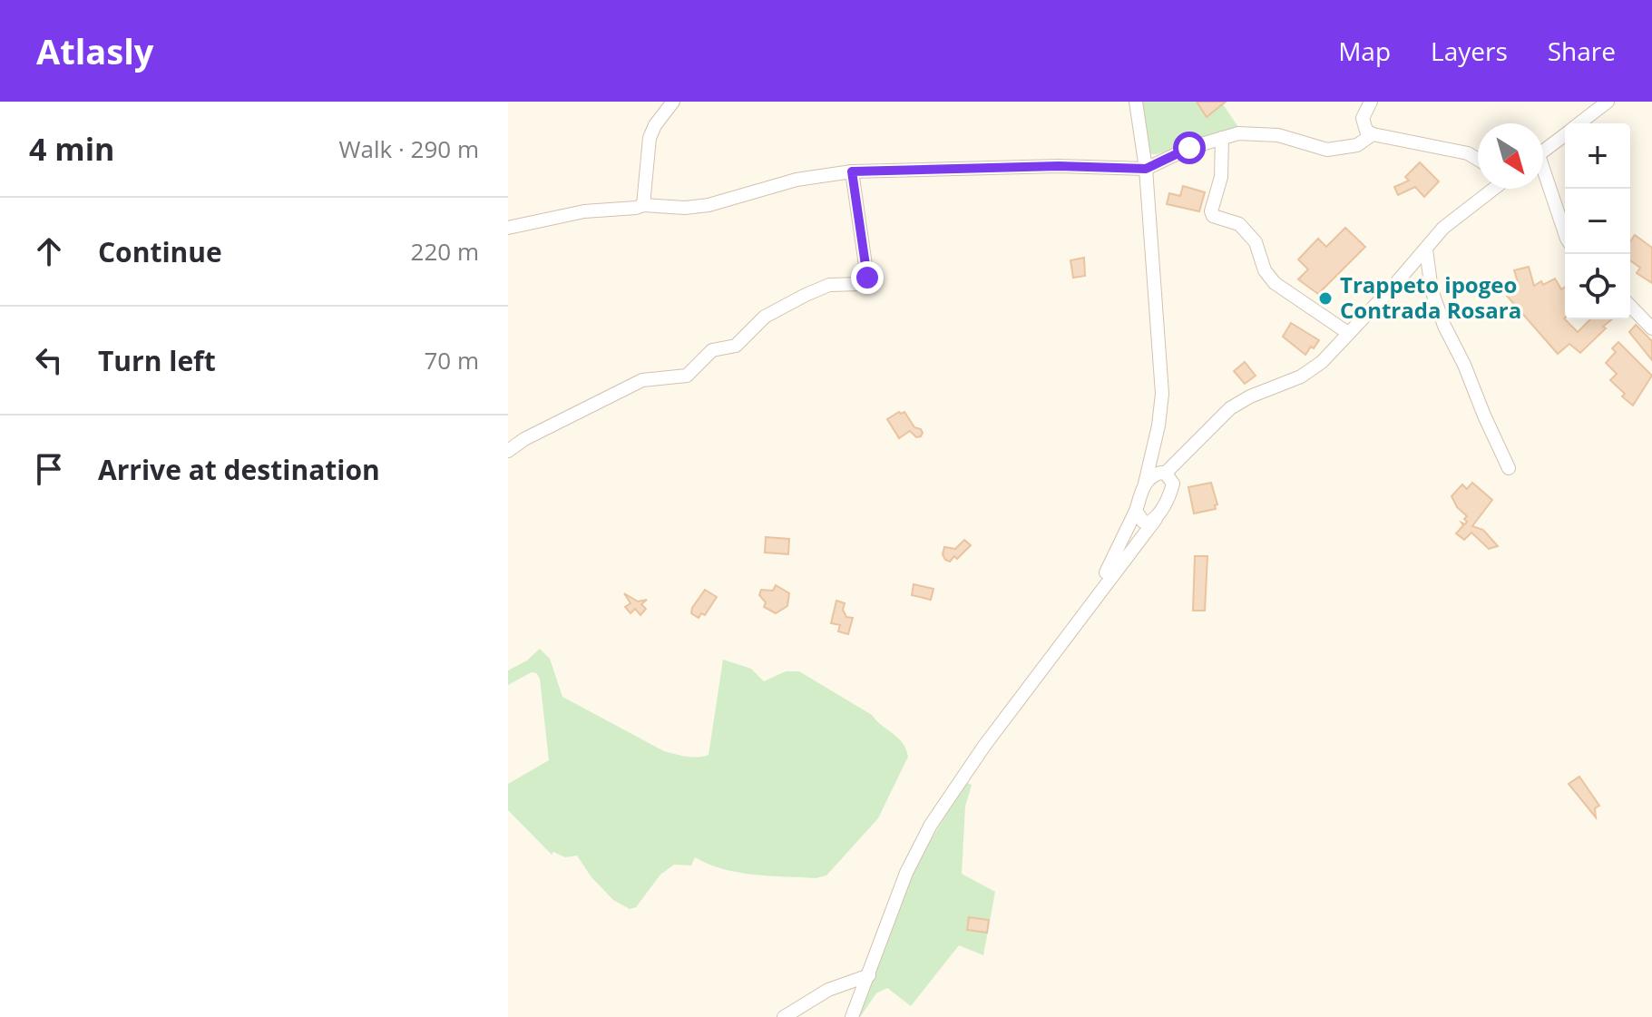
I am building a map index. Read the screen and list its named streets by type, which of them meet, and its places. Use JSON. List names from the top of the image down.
{
  "places": ["Trappeto ipogeo Contrada Rosara"],
  "north": "bottom right",
  "page": {
    "header": "Atlasly",
    "nav": ["Map", "Layers", "Share"],
    "heading": ["4 min", "Walk · 290 m"],
    "map_buttons": ["+", "−"],
    "list": [
      ["Continue", "220 m"],
      ["Turn left", "70 m"],
      "Arrive at destination"
    ]
  }
}
